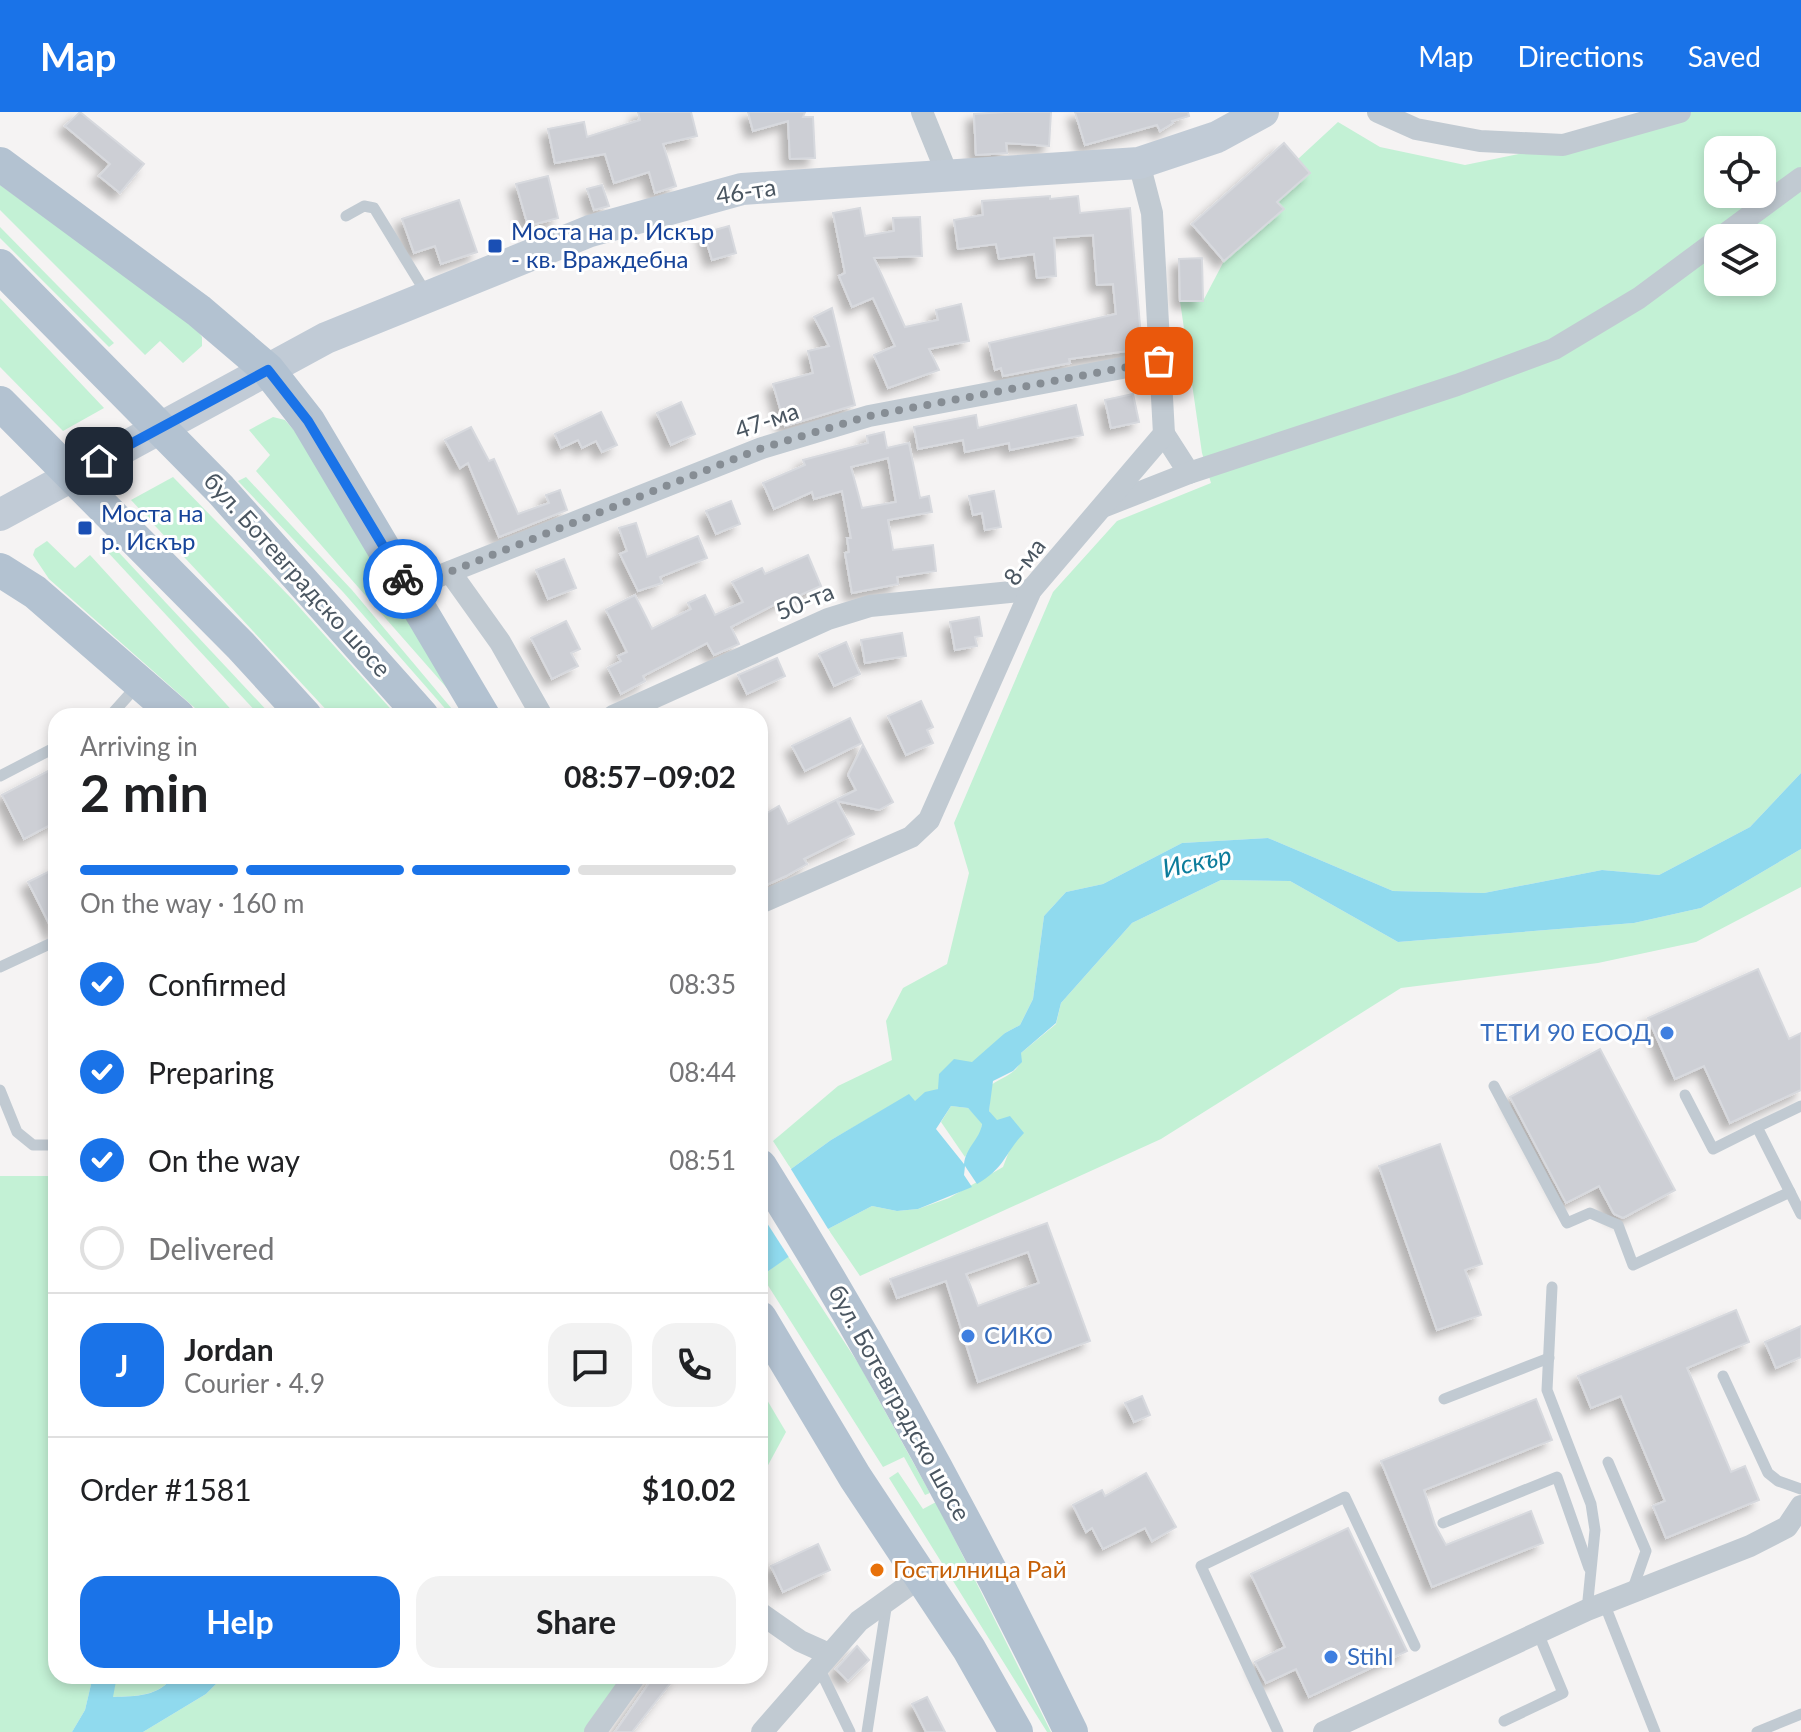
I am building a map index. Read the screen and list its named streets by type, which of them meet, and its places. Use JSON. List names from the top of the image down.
{
  "streets": {
    "main road": ["бул. Ботевградско шосе"],
    "street": [
      "46-та",
      "47-ма",
      "8-ма",
      "50-та"
    ]
  },
  "crossings": [
    ["8-ма", "50-та"]
  ],
  "water": ["Искър"],
  "places": {
    "transit": ["Моста на р. Искър - кв. Враждебна", "Моста на р. Искър"],
    "other": [
      "ТЕТИ 90 ЕООД",
      "СИКО",
      "Гостилница Рай",
      "Stihl"
    ]
  },
  "page": {
    "header": "Map",
    "nav": ["Map", "Directions", "Saved"],
    "heading": ["2 min", "Arriving in", "08:57–09:02"],
    "panel": [
      "Jordan",
      "Courier · 4.9",
      "Order #1581",
      "$10.02"
    ],
    "bar": "On the way · 160 m",
    "list": [
      ["Confirmed", "08:35"],
      ["Preparing", "08:44"],
      ["On the way", "08:51"],
      "Delivered"
    ],
    "round": "J",
    "buttons": ["Help", "Share"]
  }
}
